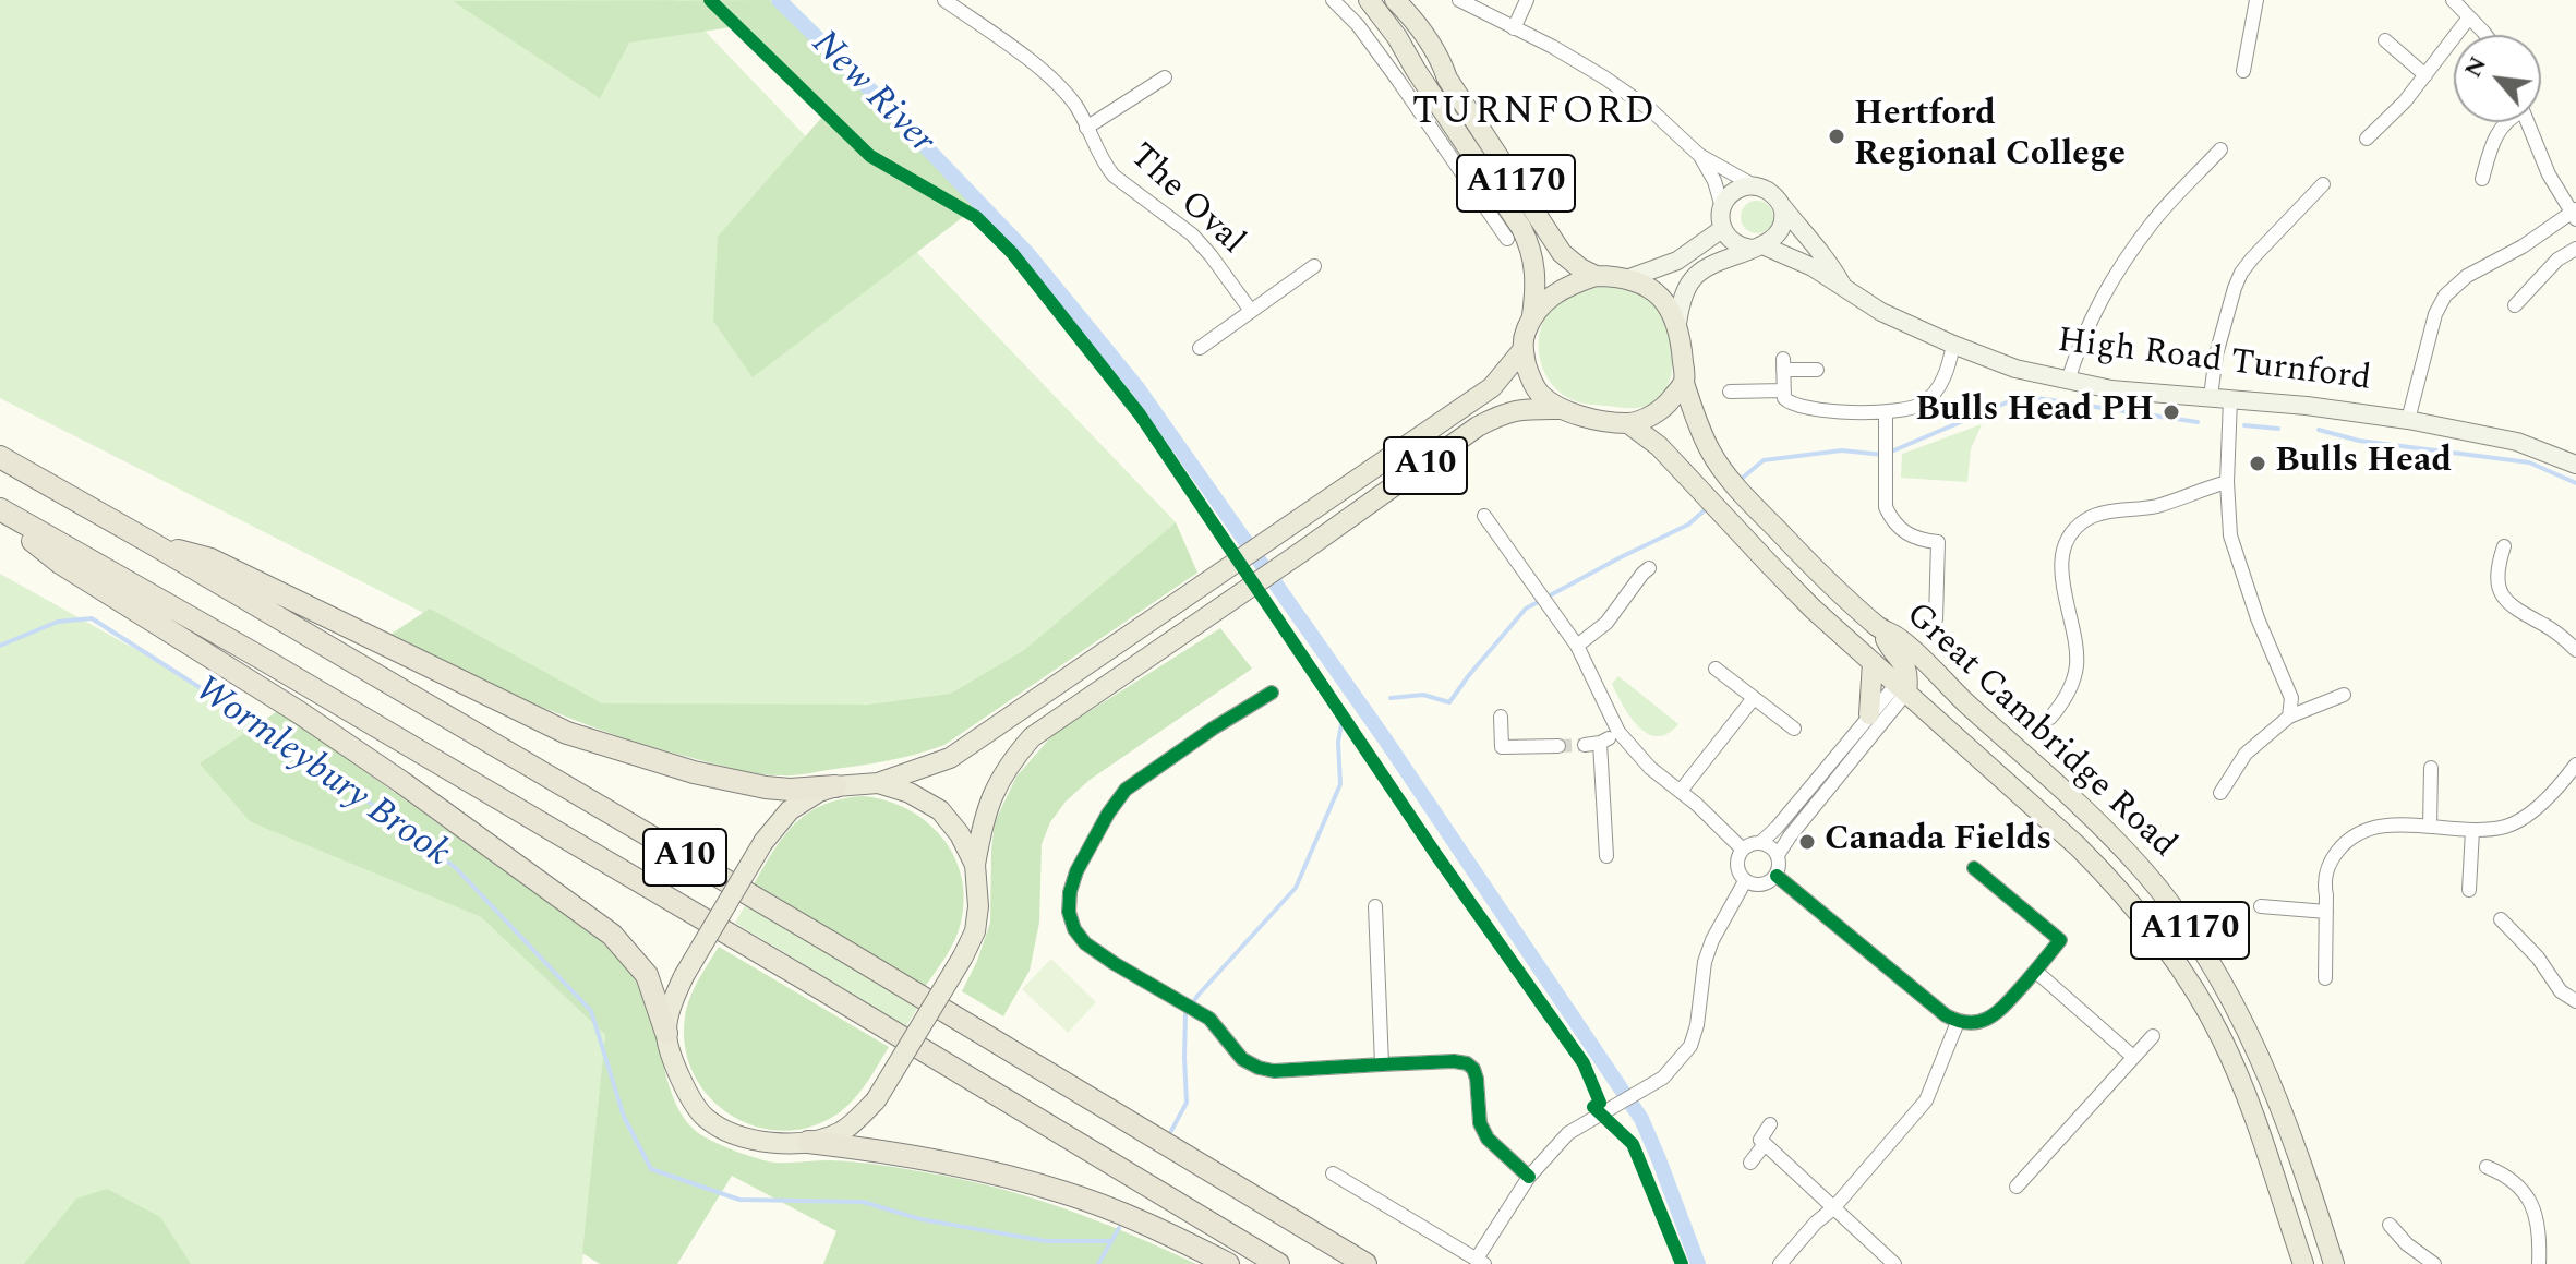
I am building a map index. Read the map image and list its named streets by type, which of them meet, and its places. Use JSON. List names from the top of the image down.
{
  "streets": {
    "highway": ["A10"],
    "main road": ["A1170", "High Road Turnford", "Great Cambridge Road"],
    "street": ["The Oval"]
  },
  "crossings": [
    ["A1170", "A10"],
    ["A1170", "Great Cambridge Road"],
    ["A10", "Great Cambridge Road"]
  ],
  "districts": ["TURNFORD"],
  "water": ["New River", "Wormleybury Brook"],
  "places": [
    "Hertford Regional College",
    "Bulls Head PH",
    "Bulls Head",
    "Canada Fields"
  ],
  "north": "top left"
}
